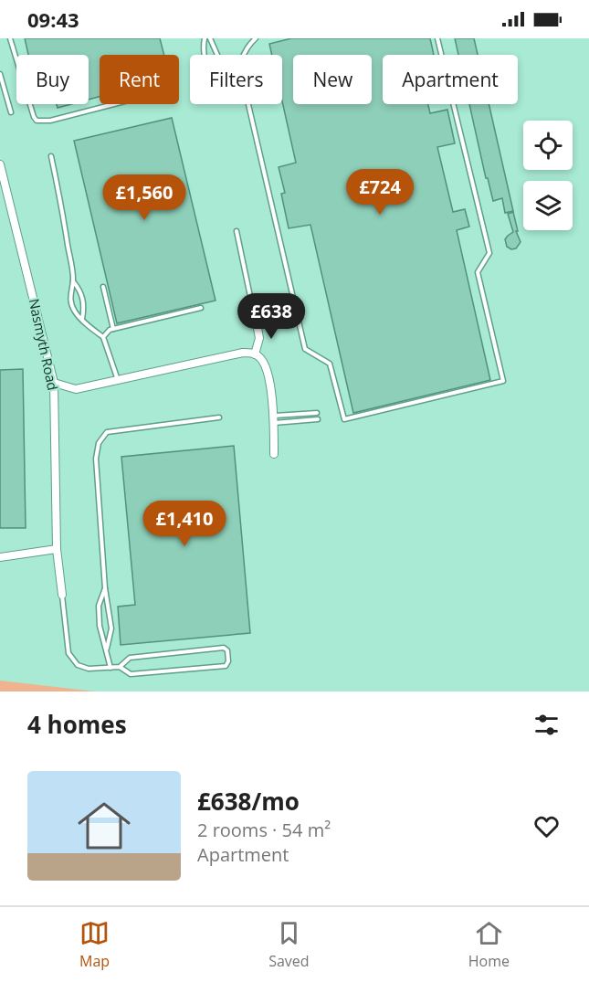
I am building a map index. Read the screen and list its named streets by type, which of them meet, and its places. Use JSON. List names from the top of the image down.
{
  "streets": {
    "street": ["Nasmyth Road"]
  },
  "page": {
    "status": "09:43",
    "chip": [
      "Buy",
      "Rent",
      "Filters",
      "New",
      "Apartment"
    ],
    "price": [
      "£724",
      "£1,560",
      "£638",
      "£1,410"
    ],
    "heading": "4 homes",
    "list": [
      {
        "name": "£638/mo",
        "note": "2 rooms · 54 m² · Apartment"
      }
    ],
    "tabs": ["Map", "Saved", "Home"]
  }
}
